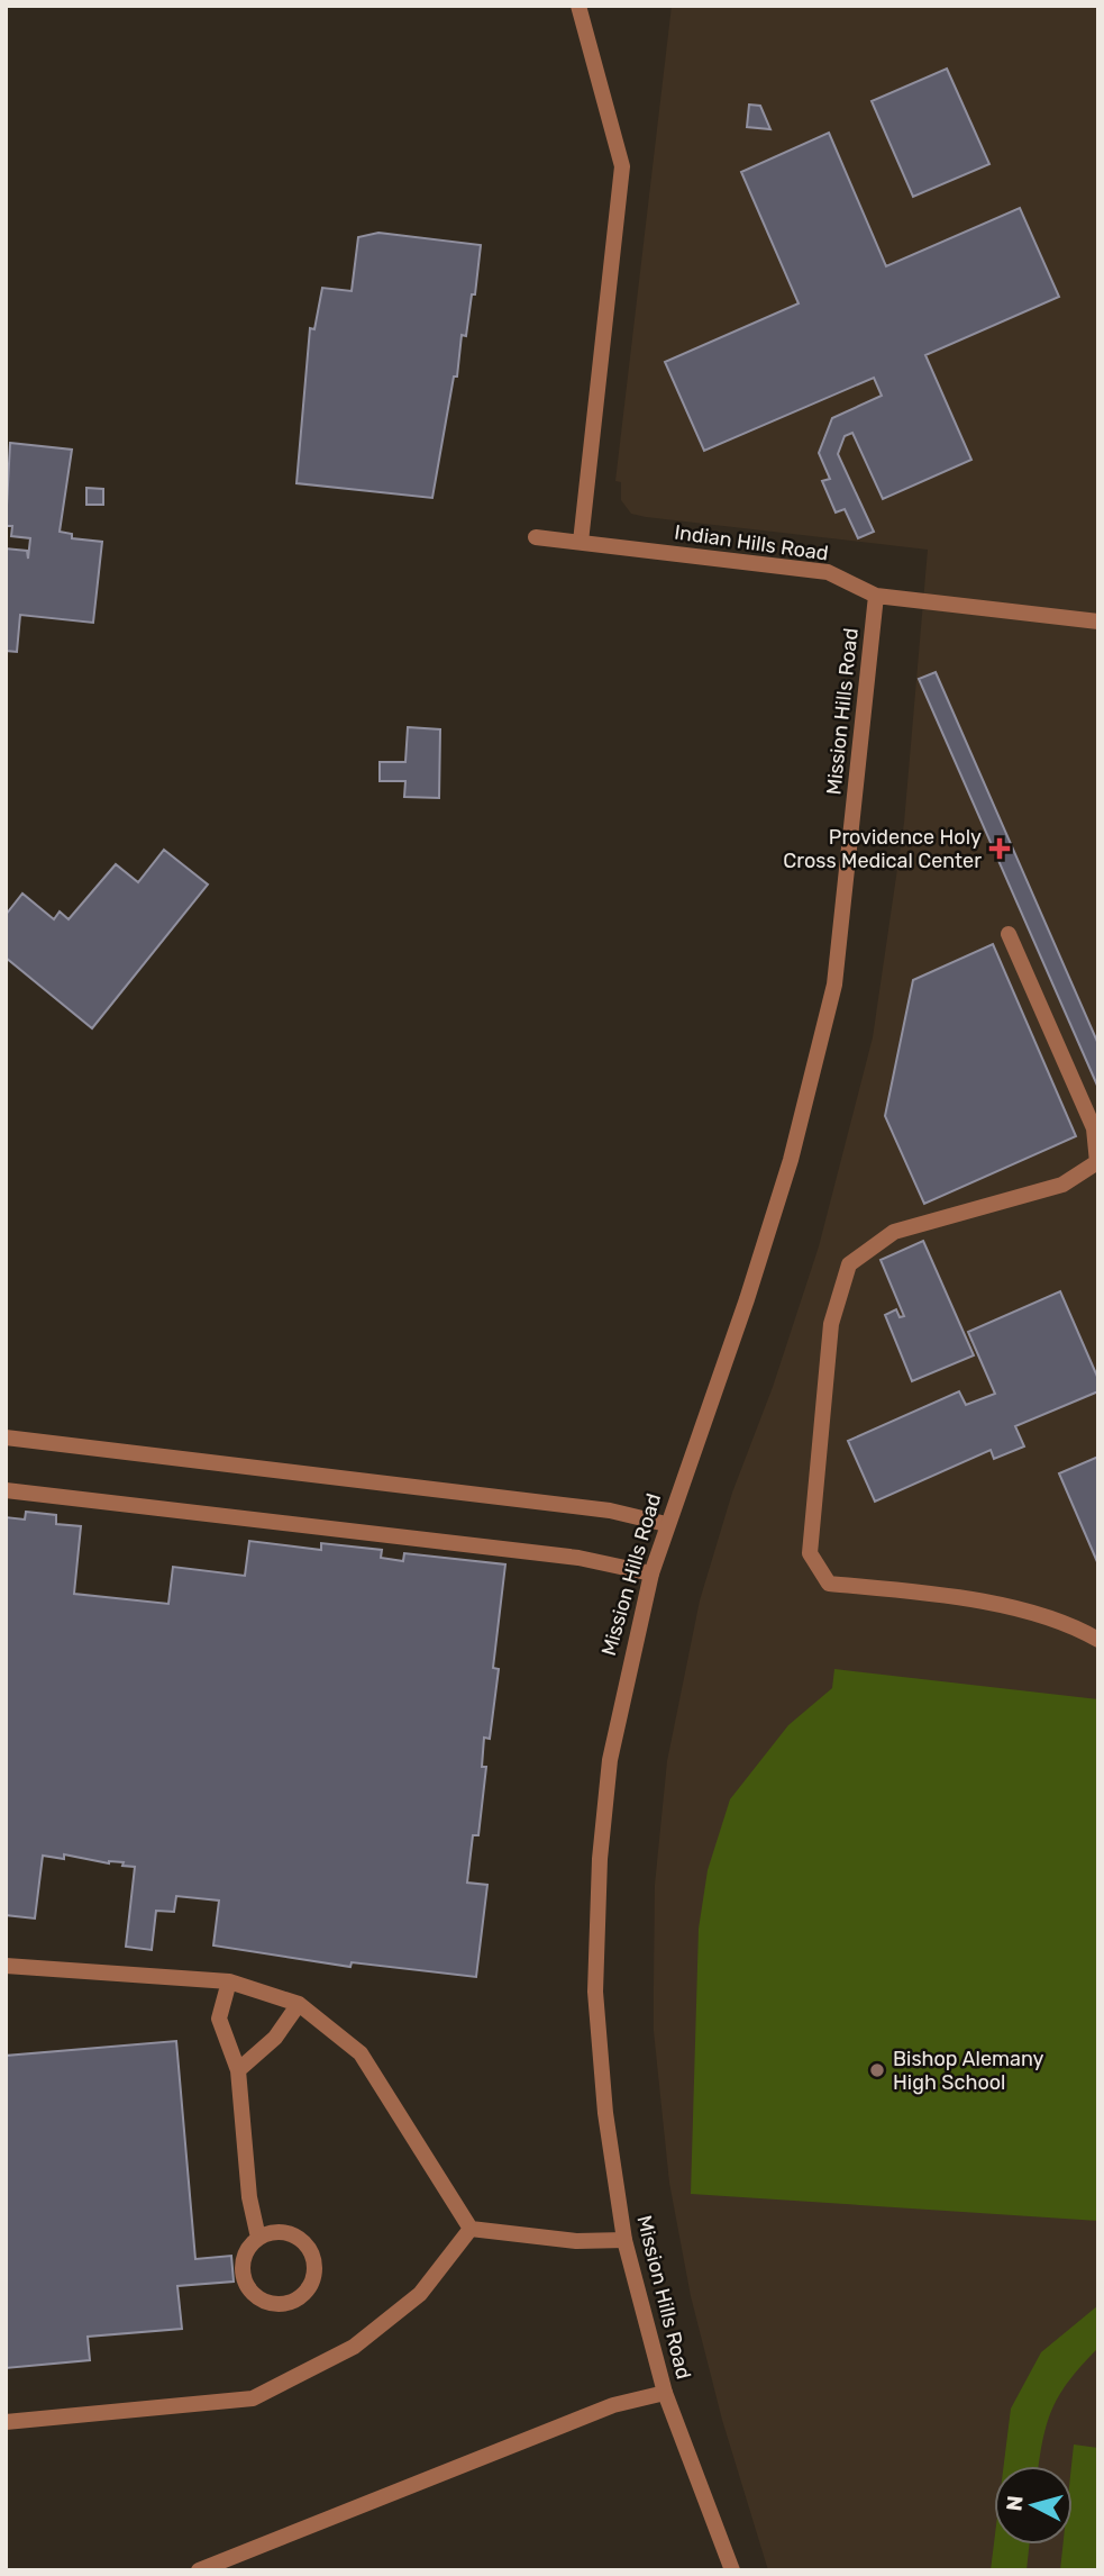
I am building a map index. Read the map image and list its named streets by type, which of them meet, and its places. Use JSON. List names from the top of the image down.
{
  "streets": {
    "street": ["Indian Hills Road", "Mission Hills Road"]
  },
  "crossings": [
    ["Indian Hills Road", "Mission Hills Road"]
  ],
  "places": {
    "health": ["Providence Holy Cross Medical Center"],
    "other": ["Bishop Alemany High School"]
  },
  "north": "left"
}
